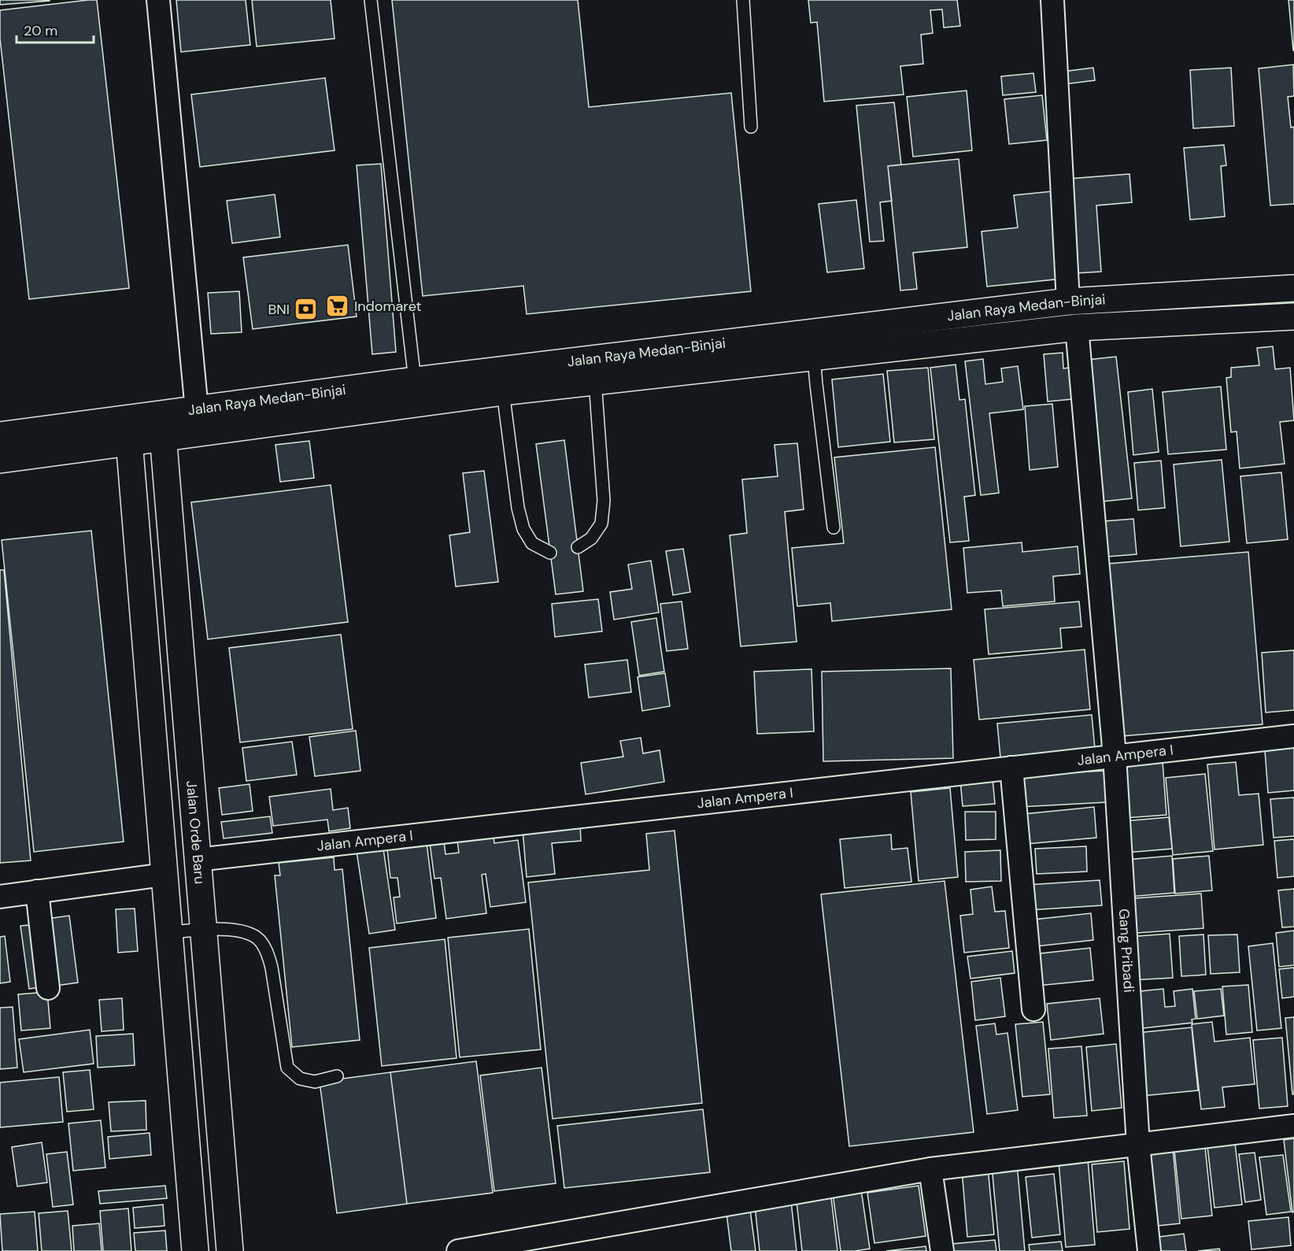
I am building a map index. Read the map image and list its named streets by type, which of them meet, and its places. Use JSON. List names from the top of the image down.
{
  "streets": {
    "main road": ["Jalan Raya Medan-Binjai", "Jalan Orde Baru"],
    "street": ["Jalan Ampera I", "Gang Pribadi"]
  },
  "crossings": [
    ["Jalan Raya Medan-Binjai", "Jalan Orde Baru"],
    ["Jalan Raya Medan-Binjai", "Gang Pribadi"],
    ["Jalan Ampera I", "Jalan Orde Baru"],
    ["Jalan Ampera I", "Gang Pribadi"]
  ],
  "places": {
    "supermarket": ["Indomaret"],
    "bank": ["BNI"]
  },
  "scale_bar": "20 m"
}
